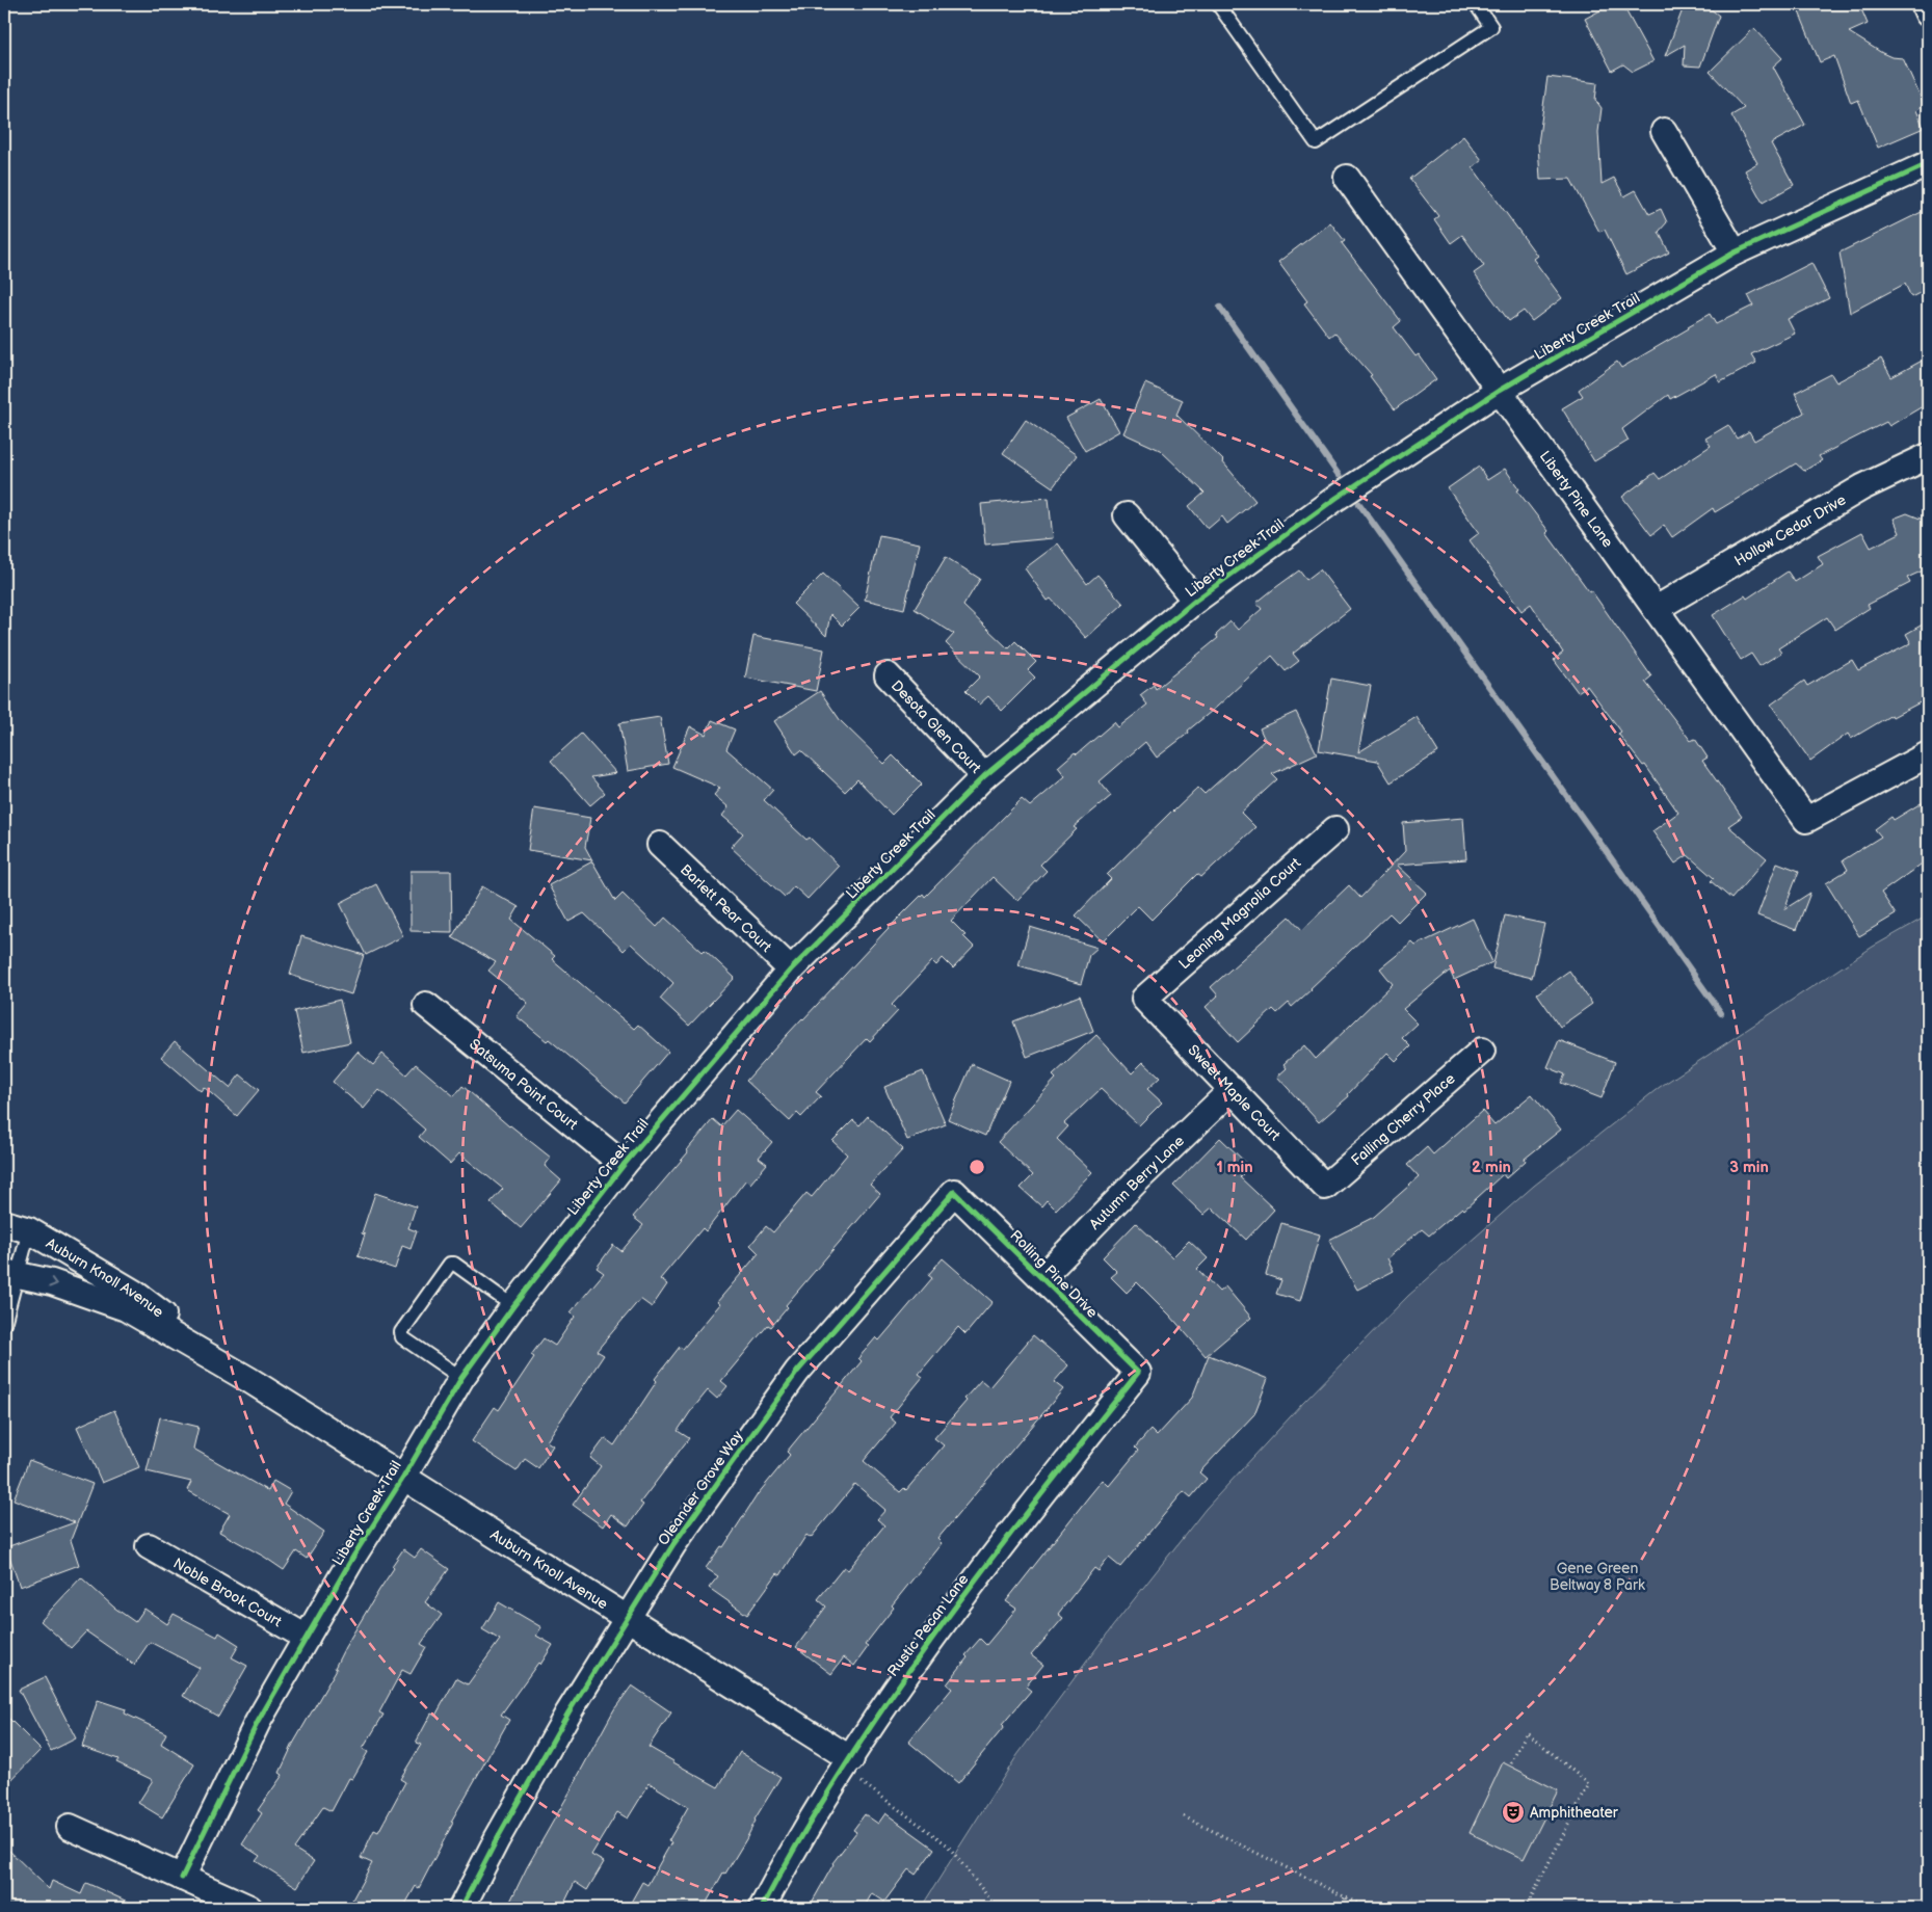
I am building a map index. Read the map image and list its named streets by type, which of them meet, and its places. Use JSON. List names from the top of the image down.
{
  "streets": {
    "street": [
      "Liberty Creek Trail",
      "Liberty Pine Lane",
      "Hollow Cedar Drive",
      "Desota Glen Court",
      "Barlett Pear Court",
      "Leaning Magnolia Court",
      "Satsuma Point Court",
      "Sweet Maple Court",
      "Falling Cherry Place",
      "Autumn Berry Lane",
      "Rolling Pine Drive",
      "Auburn Knoll Avenue",
      "Oleander Grove Way",
      "Noble Brook Court",
      "Rustic Pecan Lane"
    ]
  },
  "crossings": [
    ["Liberty Creek Trail", "Liberty Pine Lane"],
    ["Liberty Creek Trail", "Desota Glen Court"],
    ["Liberty Creek Trail", "Barlett Pear Court"],
    ["Liberty Creek Trail", "Satsuma Point Court"],
    ["Liberty Creek Trail", "Auburn Knoll Avenue"],
    ["Liberty Creek Trail", "Noble Brook Court"],
    ["Liberty Pine Lane", "Hollow Cedar Drive"],
    ["Leaning Magnolia Court", "Sweet Maple Court"],
    ["Sweet Maple Court", "Falling Cherry Place"],
    ["Sweet Maple Court", "Autumn Berry Lane"],
    ["Autumn Berry Lane", "Rolling Pine Drive"],
    ["Rolling Pine Drive", "Oleander Grove Way"],
    ["Rolling Pine Drive", "Rustic Pecan Lane"],
    ["Auburn Knoll Avenue", "Oleander Grove Way"],
    ["Auburn Knoll Avenue", "Rustic Pecan Lane"]
  ],
  "parks": ["Gene Green Beltway 8 Park"],
  "places": {
    "theatre": ["Amphitheater"]
  },
  "rings": ["1 min", "2 min", "3 min"]
}
